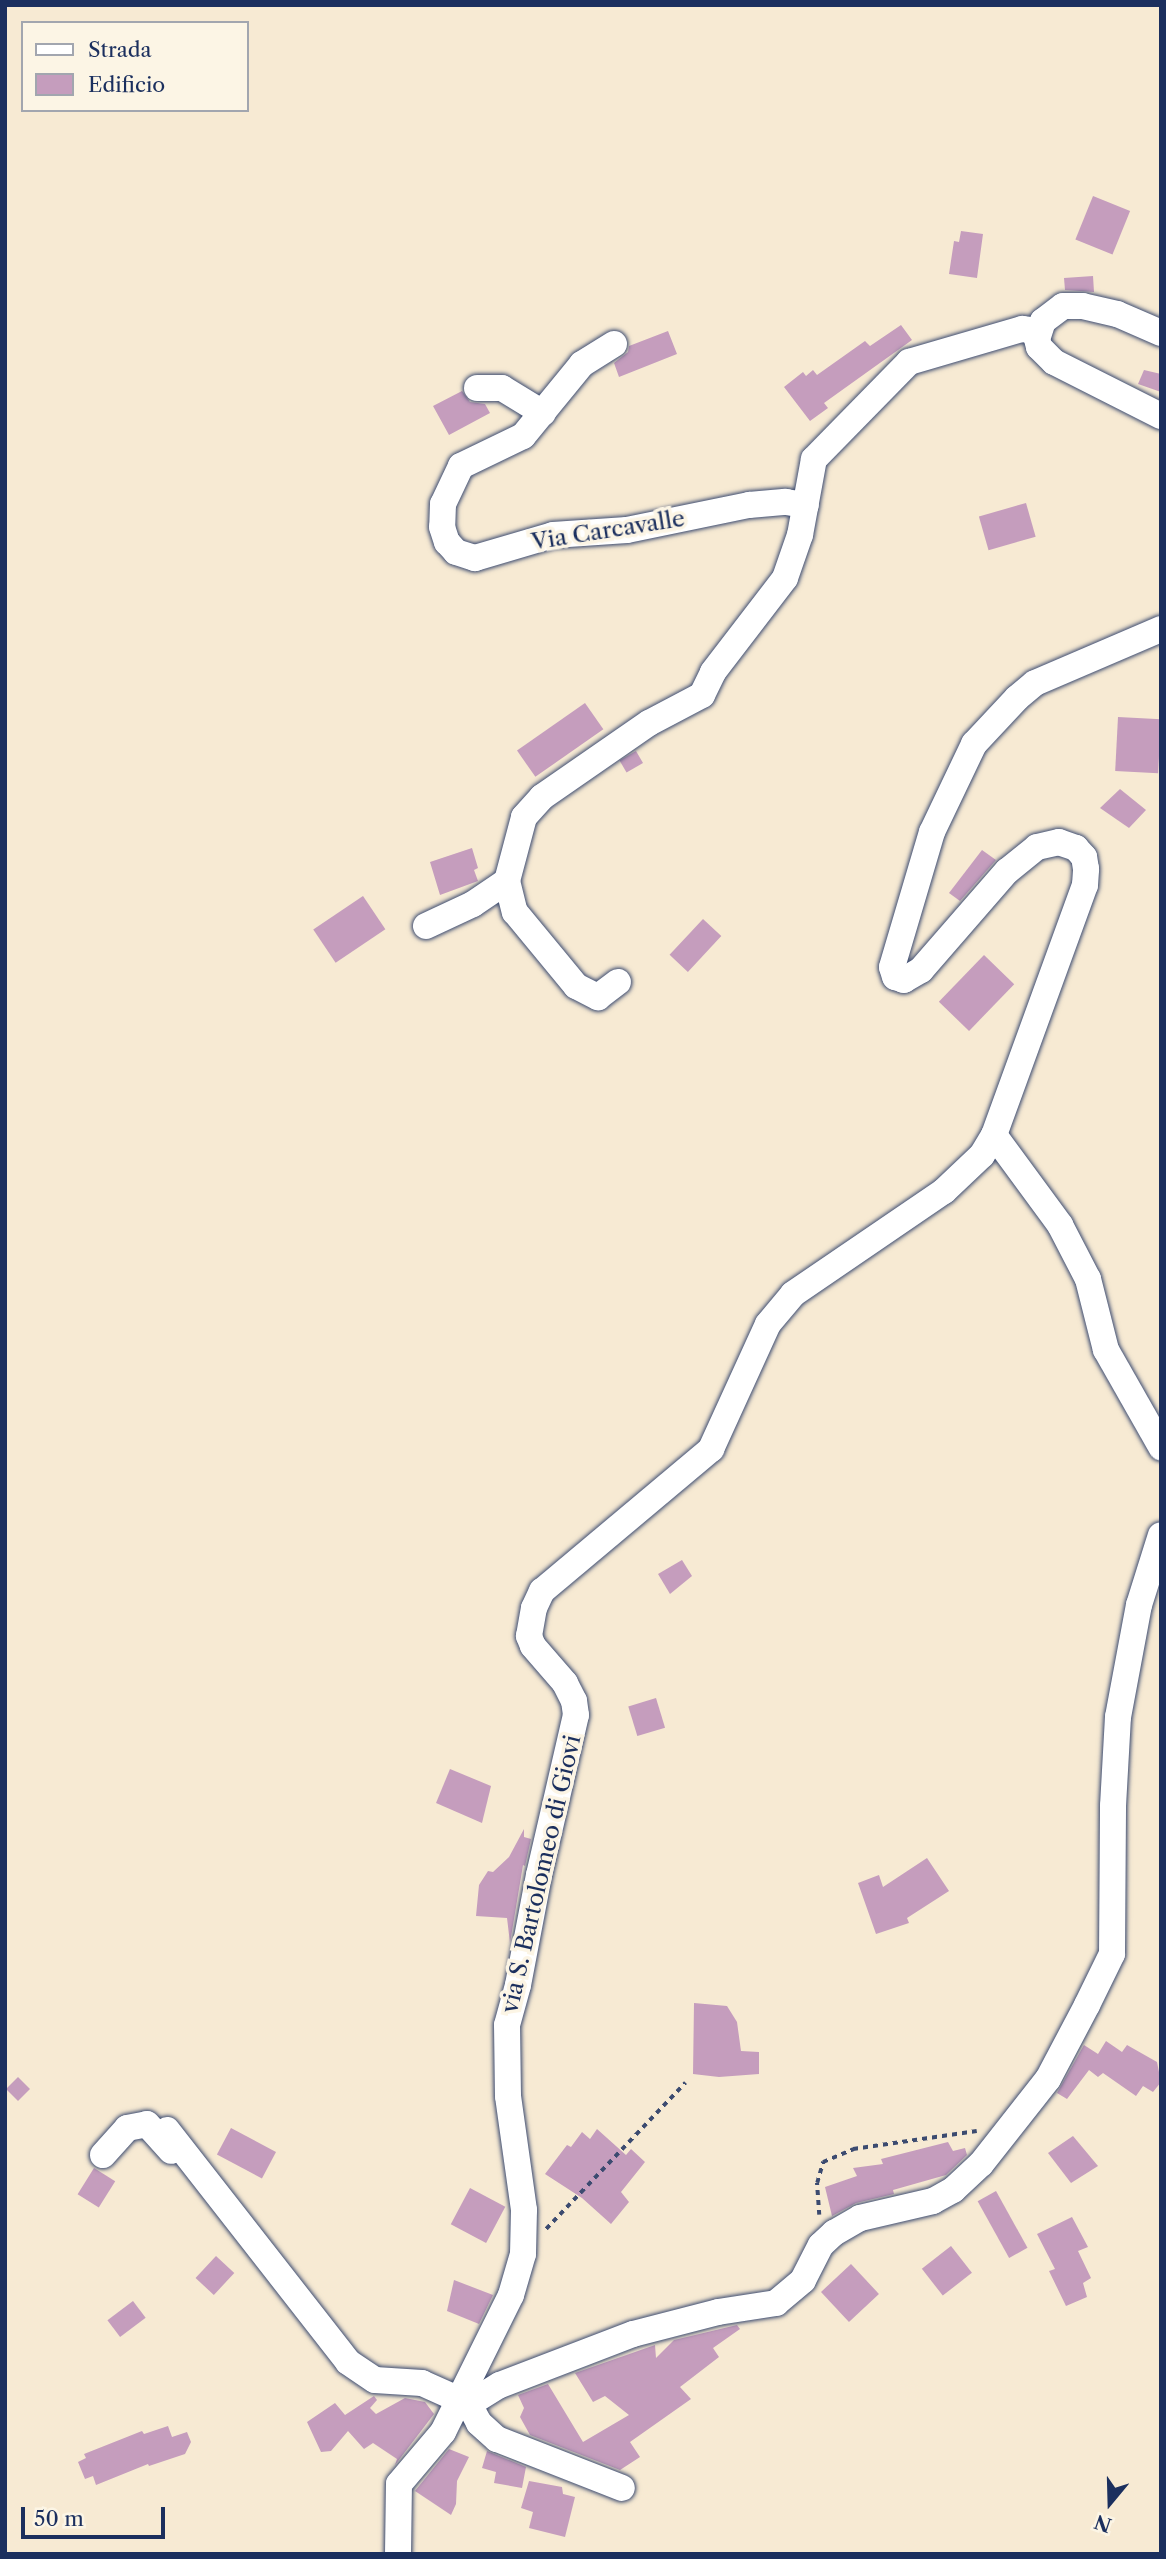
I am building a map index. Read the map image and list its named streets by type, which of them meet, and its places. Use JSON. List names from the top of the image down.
{
  "streets": {
    "street": ["Via Carcavalle", "via S. Bartolomeo di Giovi"]
  },
  "legend": ["Strada", "Edificio"],
  "scale_bar": "50 m",
  "north": "bottom"
}
